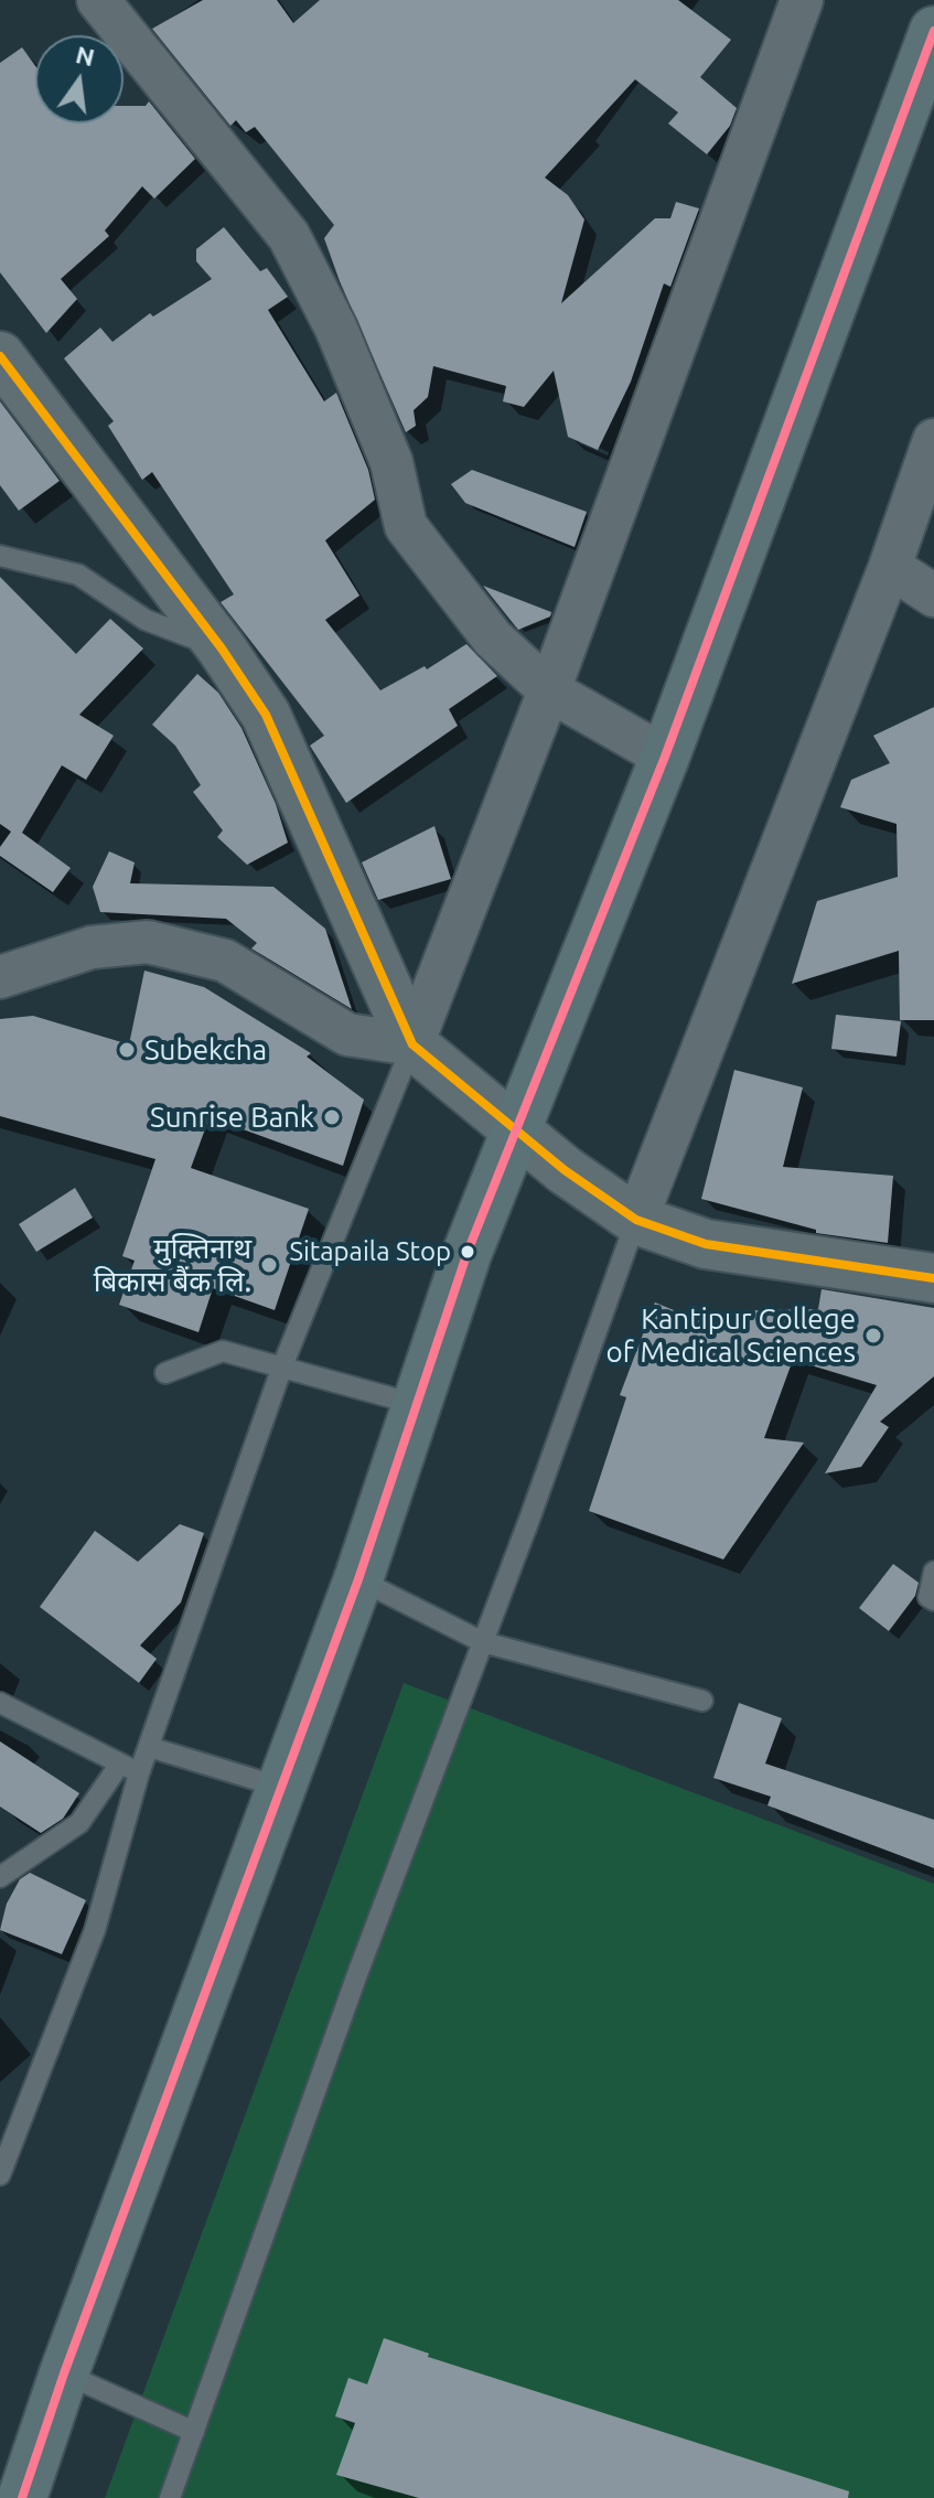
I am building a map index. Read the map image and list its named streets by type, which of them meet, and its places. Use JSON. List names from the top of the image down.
{
  "places": [
    "Subekcha",
    "Sunrise Bank",
    "Sitapaila Stop",
    "मुक्तिनाथ बिकास बैंक लि.",
    "Kantipur College of Medical Sciences"
  ],
  "north": "top"
}
